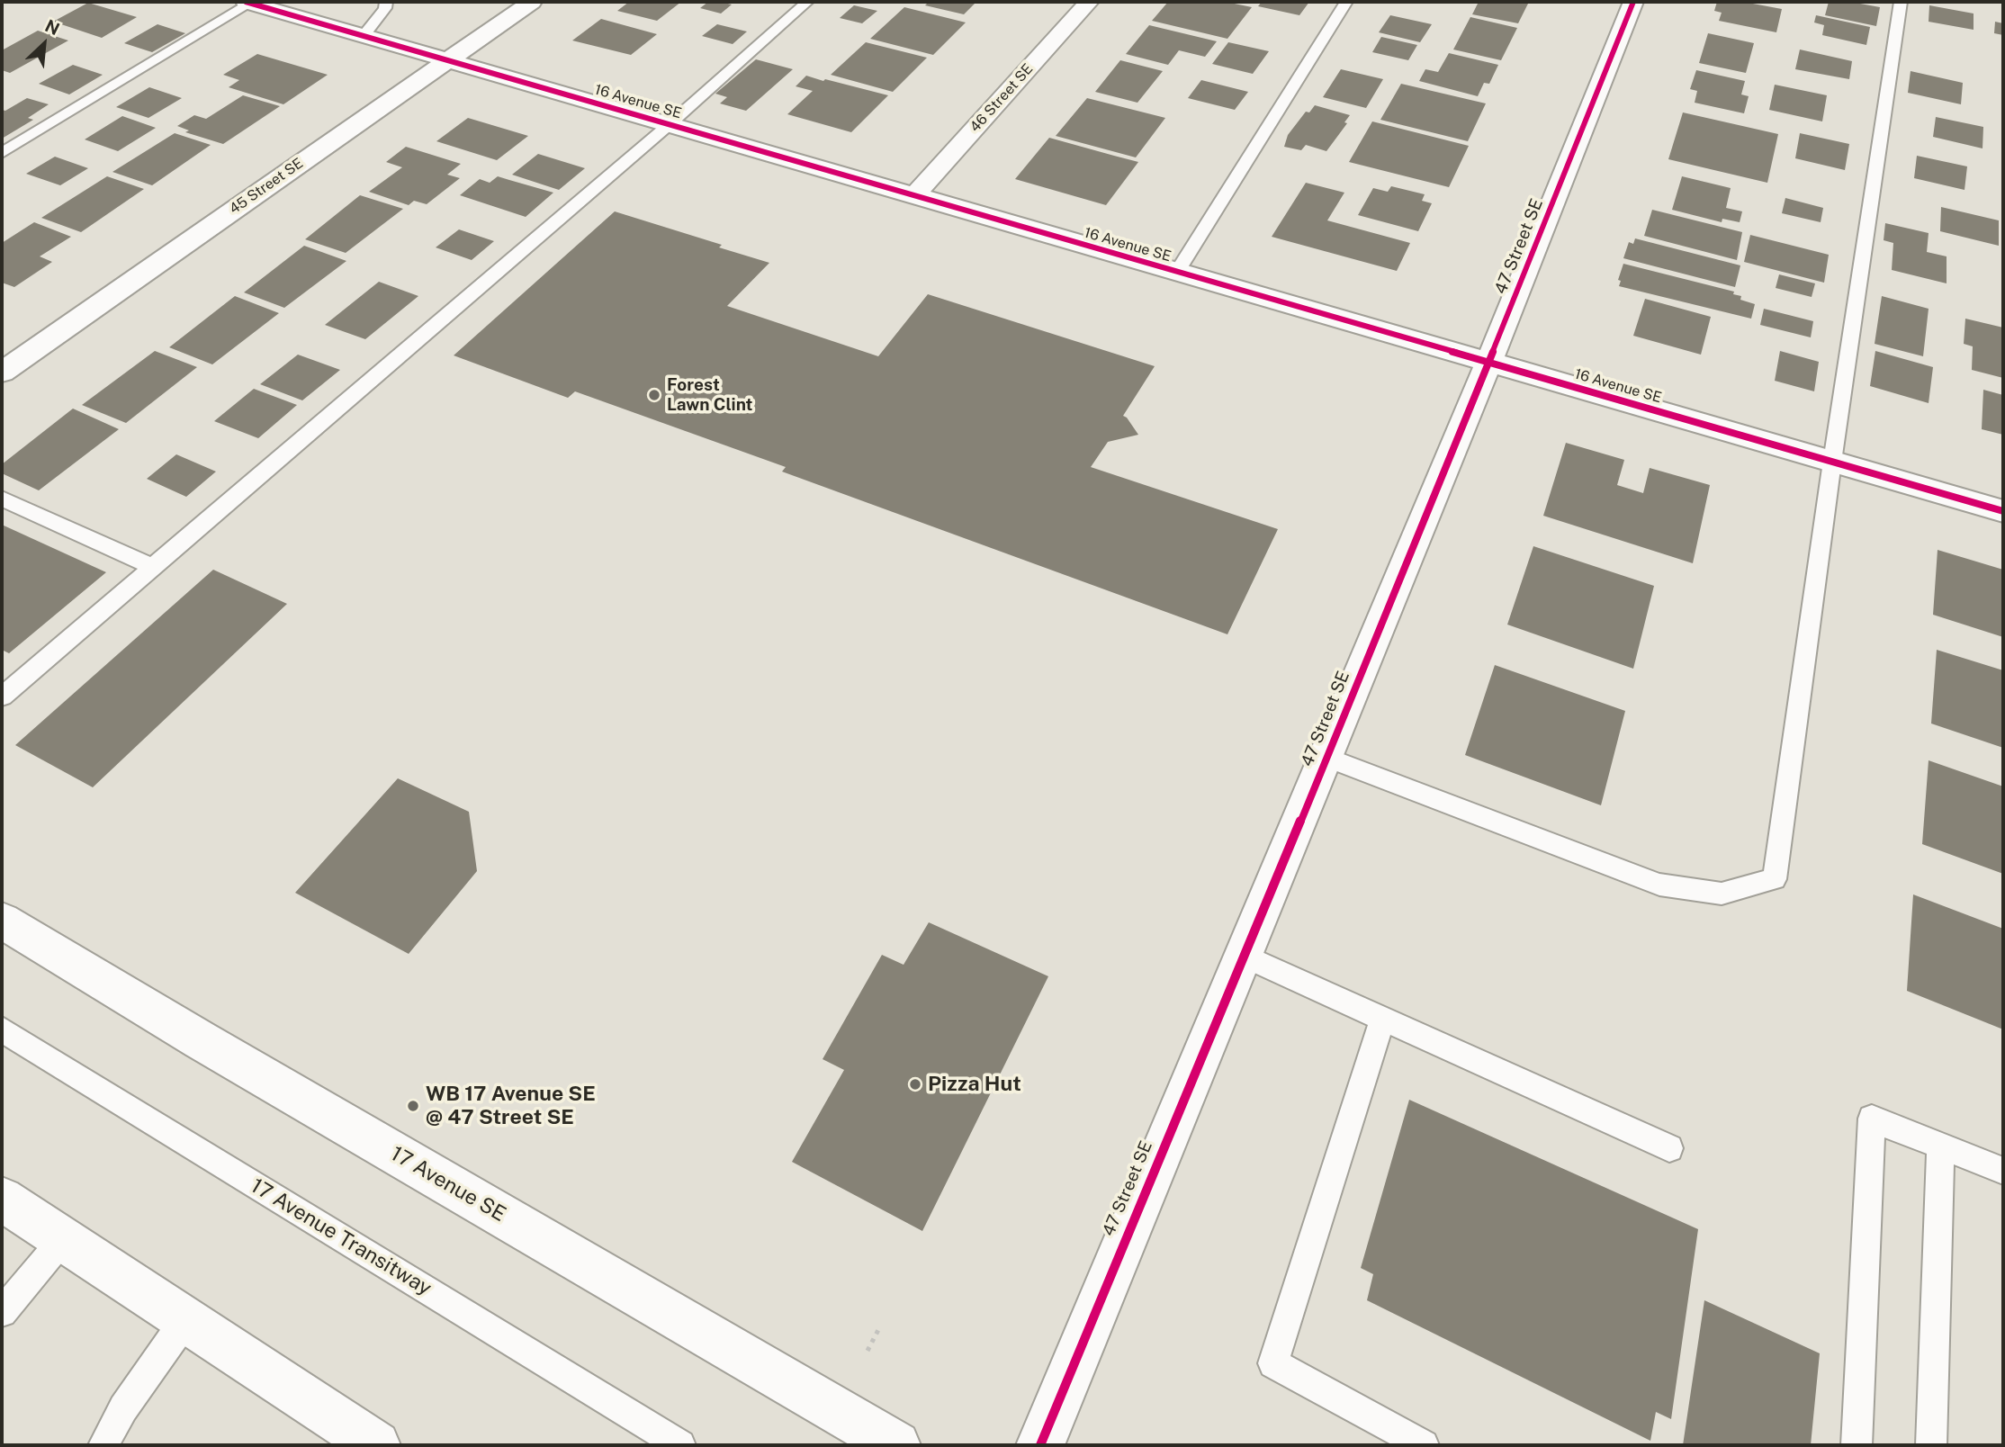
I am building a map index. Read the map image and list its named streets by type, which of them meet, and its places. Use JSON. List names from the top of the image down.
{
  "streets": {
    "street": [
      "46 Street SE",
      "16 Avenue SE",
      "45 Street SE",
      "47 Street SE",
      "17 Avenue SE"
    ],
    "lane": ["17 Avenue Transitway"]
  },
  "crossings": [
    ["46 Street SE", "16 Avenue SE"],
    ["16 Avenue SE", "45 Street SE"],
    ["16 Avenue SE", "47 Street SE"]
  ],
  "places": ["Forest Lawn Clint", "Pizza Hut", "WB 17 Avenue SE @ 47 Street SE"],
  "north": "top right"
}
